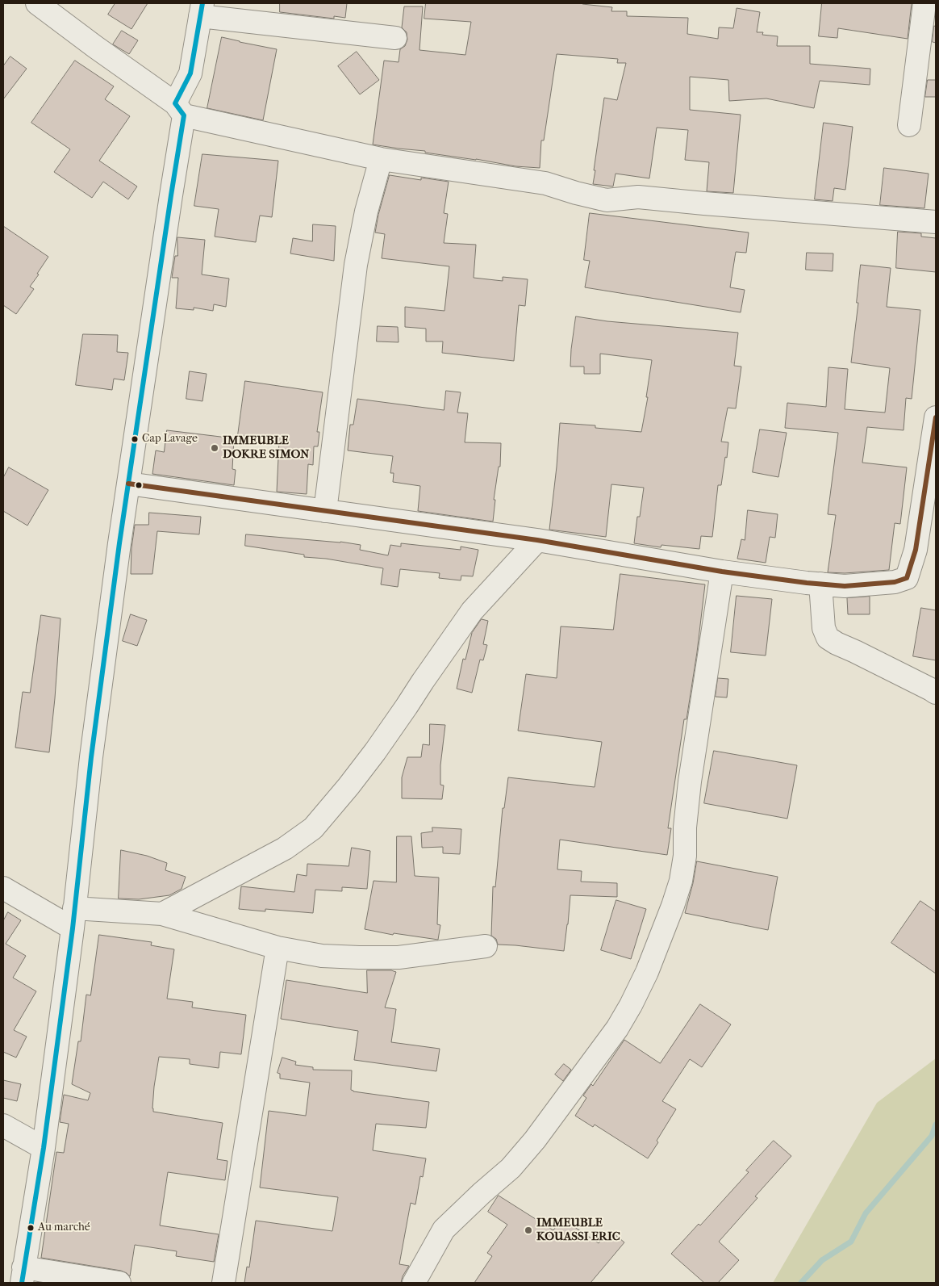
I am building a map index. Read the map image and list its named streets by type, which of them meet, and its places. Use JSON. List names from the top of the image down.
{
  "places": [
    "Cap Lavage",
    "IMMEUBLE DOKRE SIMON",
    "Au marché",
    "IMMEUBLE KOUASSI ERIC"
  ]
}
